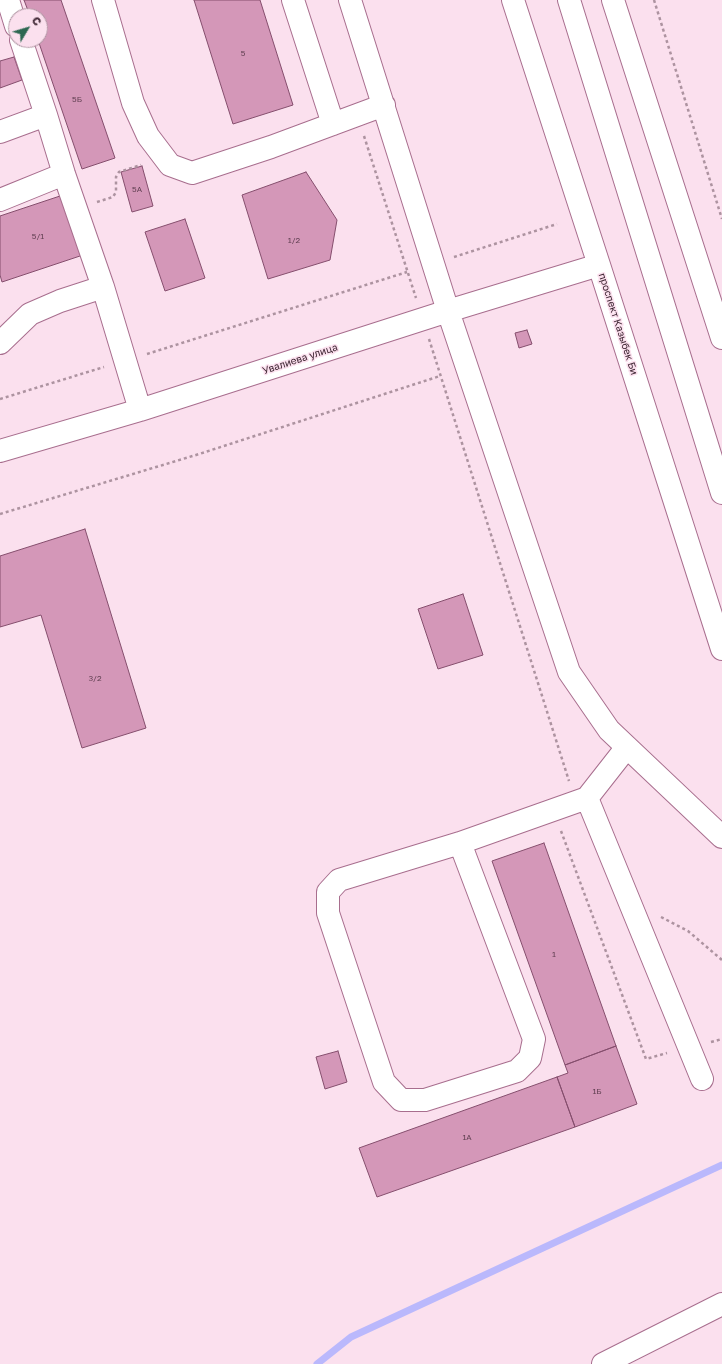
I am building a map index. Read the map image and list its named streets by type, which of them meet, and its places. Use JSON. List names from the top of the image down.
{
  "streets": {
    "street": ["проспект Казыбек Би", "Увалиева улица"]
  },
  "crossings": [
    ["проспект Казыбек Би", "Увалиева улица"]
  ],
  "house_numbers": [
    "5",
    "5Б",
    "5А",
    "5/1",
    "1/2",
    "3/2",
    "1",
    "1Б",
    "1А"
  ],
  "north": "top right"
}
